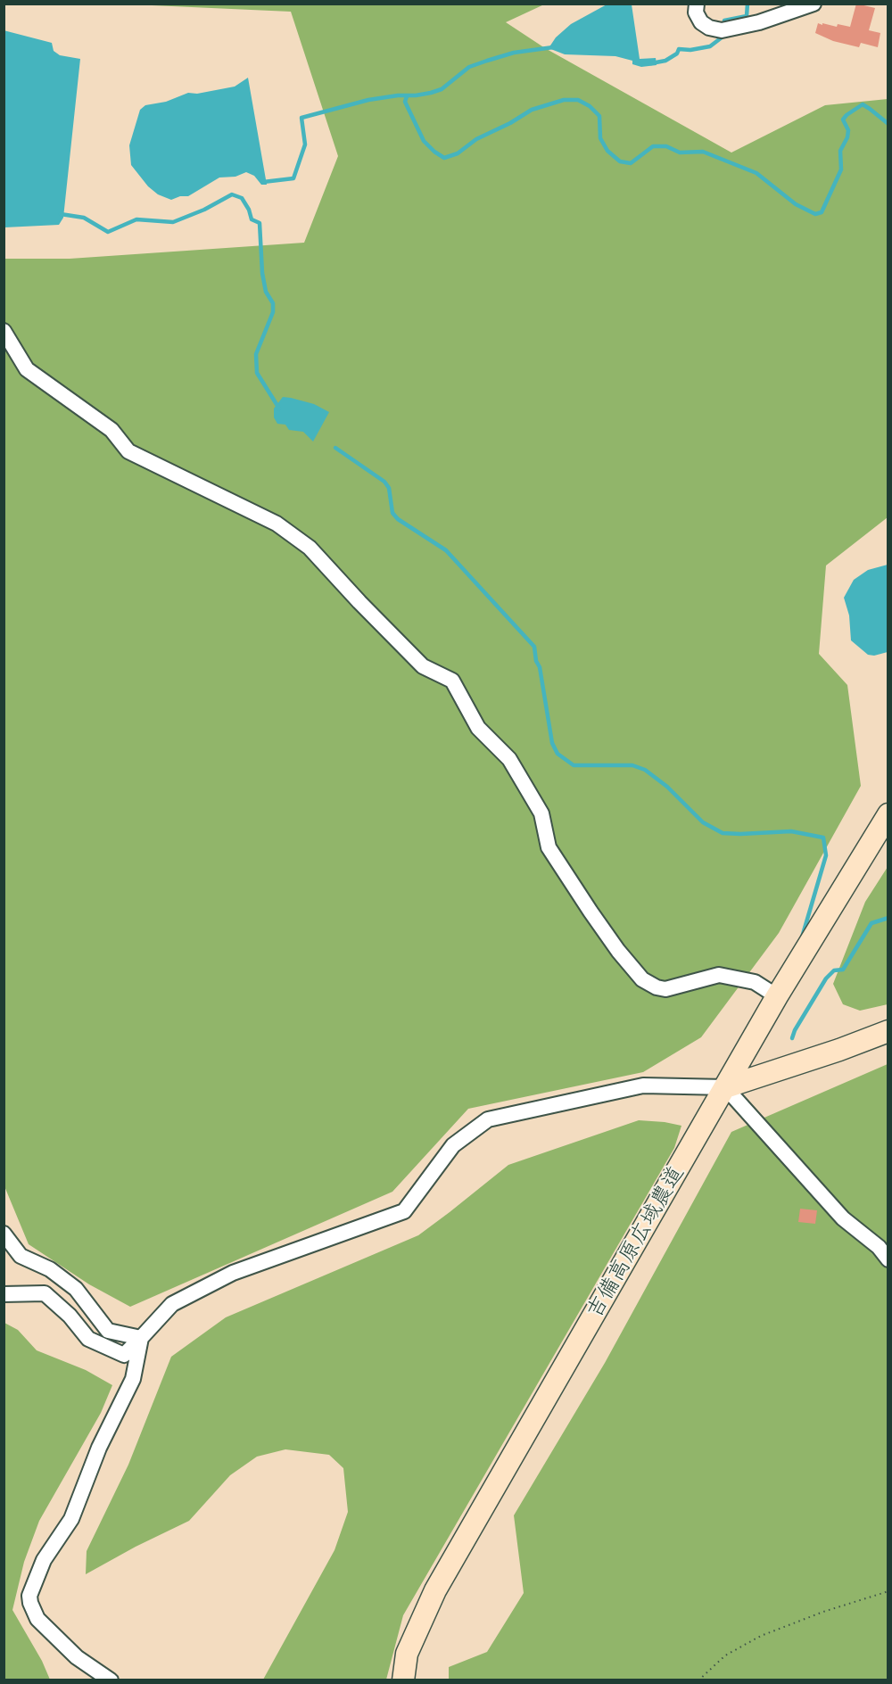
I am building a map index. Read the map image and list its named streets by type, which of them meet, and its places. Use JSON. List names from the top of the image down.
{
  "streets": {
    "street": ["吉備高原広域農道"]
  }
}
